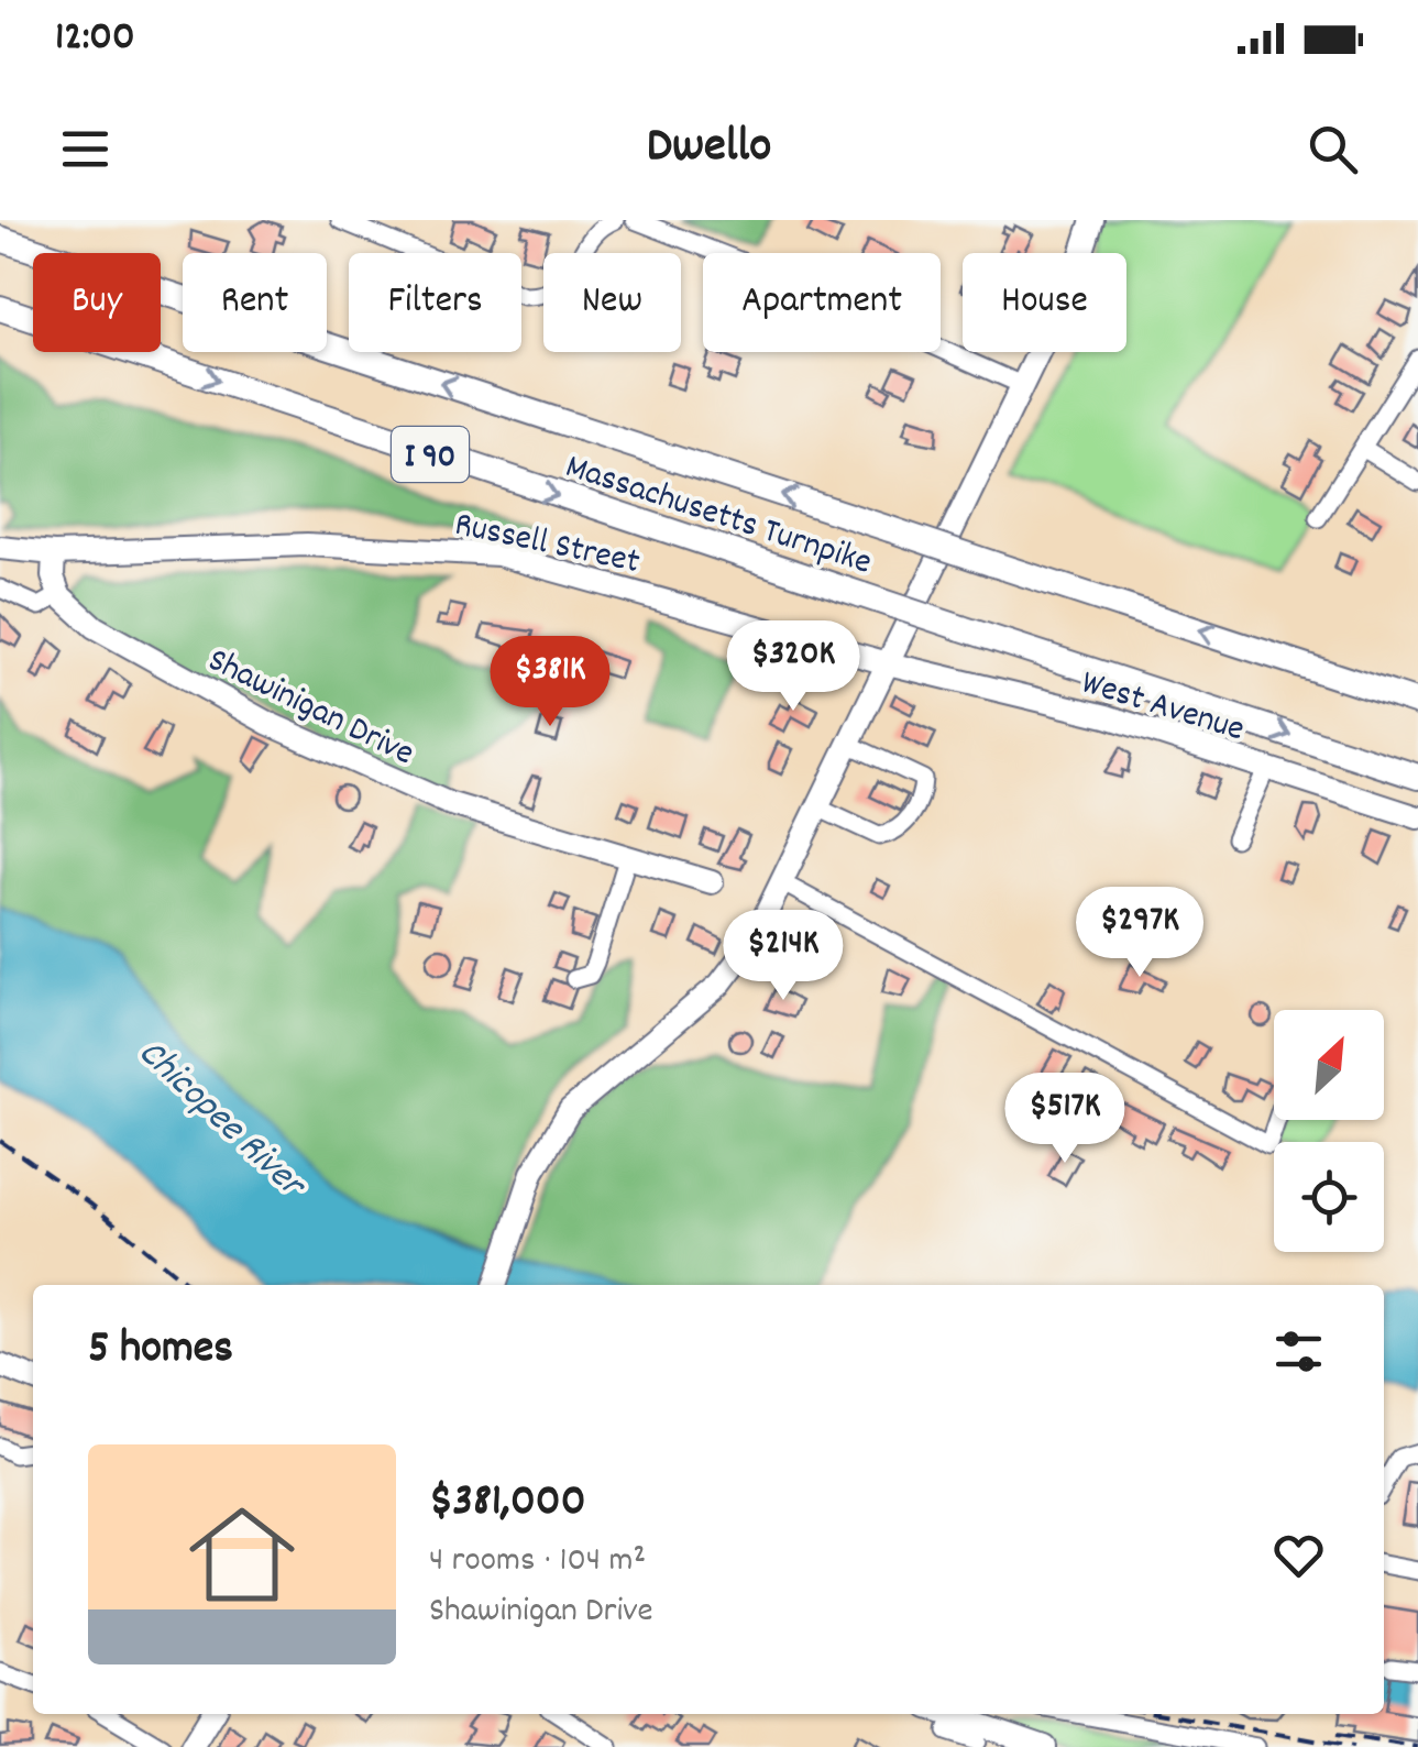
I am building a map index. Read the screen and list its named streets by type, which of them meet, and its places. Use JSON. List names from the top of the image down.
{
  "streets": {
    "highway": ["I 90", "Massachusetts Turnpike"],
    "main road": ["Russell Street", "West Avenue", "Shawinigan Drive"]
  },
  "crossings": [
    ["Russell Street", "West Avenue"]
  ],
  "water": ["Chicopee River"],
  "north": "top right",
  "page": {
    "status": "12:00",
    "header": "Dwello",
    "chip": [
      "Buy",
      "Rent",
      "Filters",
      "New",
      "Apartment",
      "House"
    ],
    "price": [
      "$320K",
      "$381K",
      "$297K",
      "$214K",
      "$517K"
    ],
    "heading": "5 homes",
    "list": [
      {
        "name": "$381,000",
        "note": "4 rooms · 104 m² · Shawinigan Drive"
      }
    ]
  }
}
